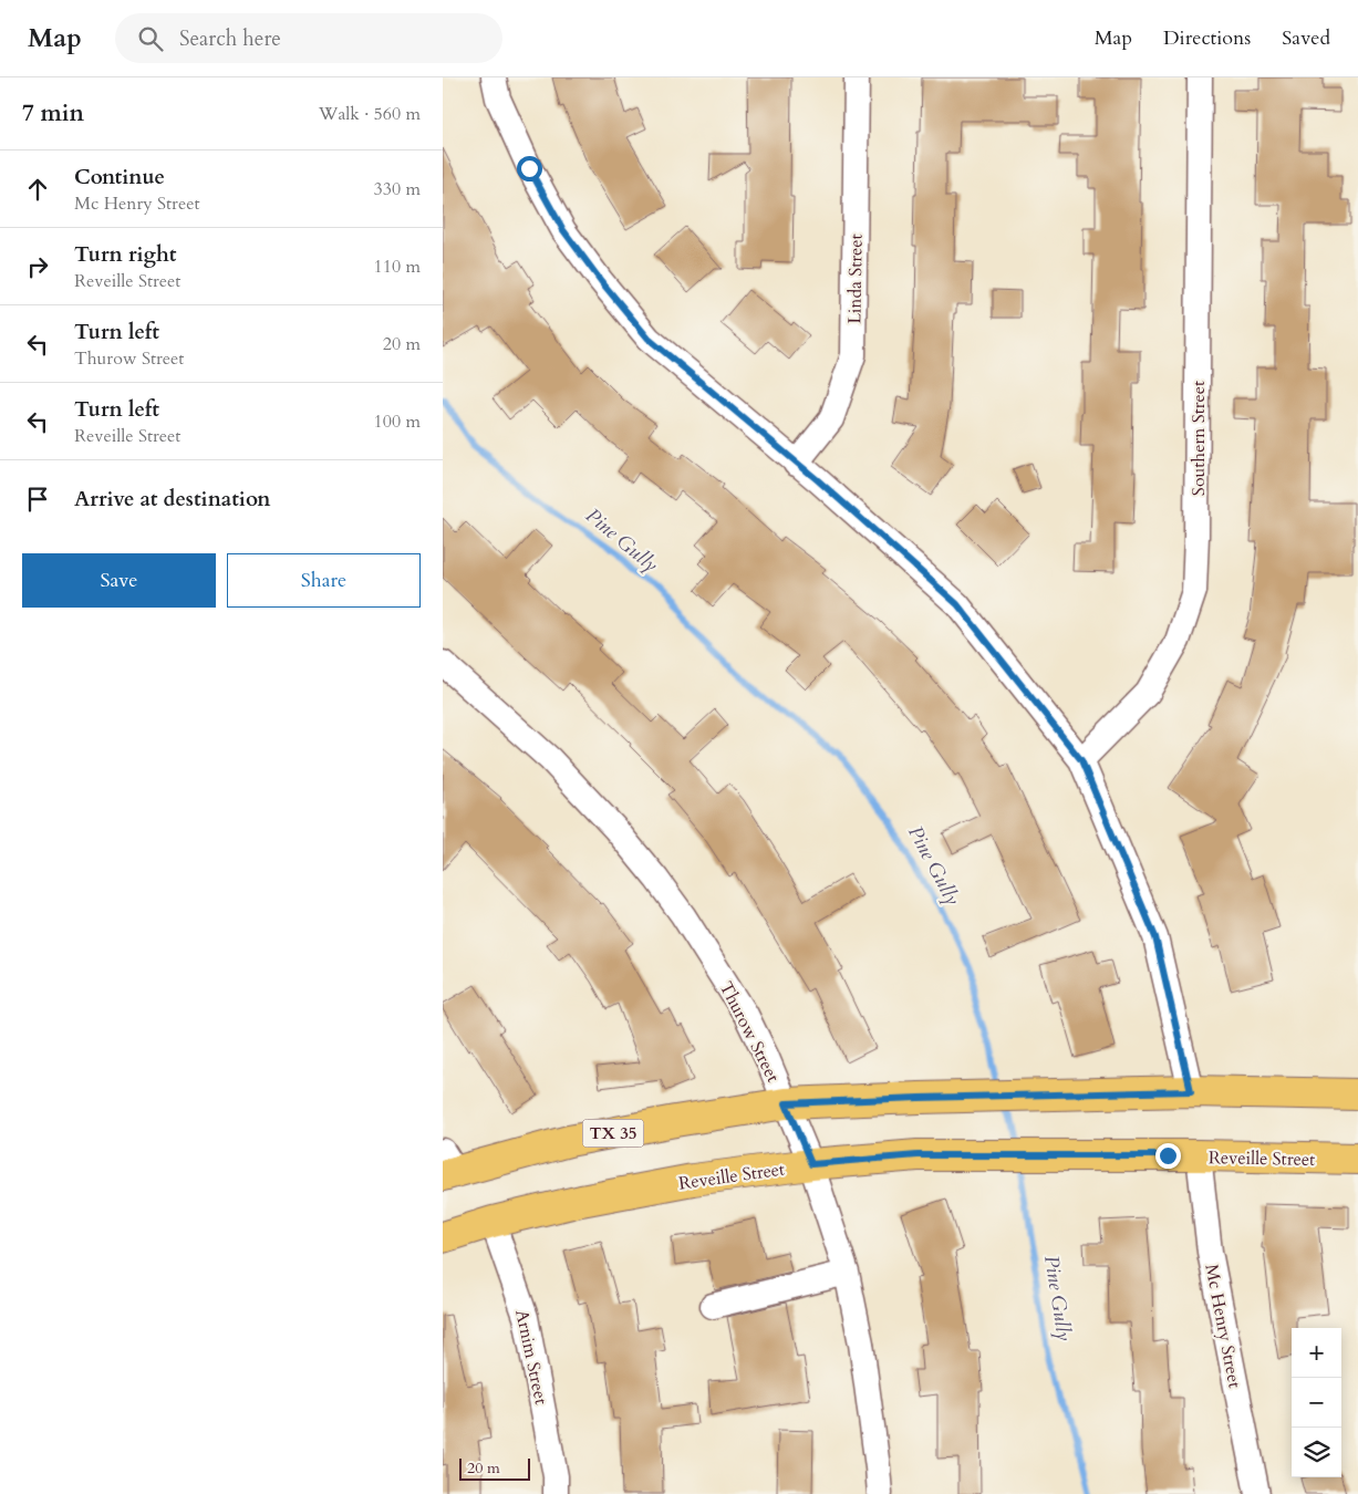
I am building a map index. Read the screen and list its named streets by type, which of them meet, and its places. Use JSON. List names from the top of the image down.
{
  "streets": {
    "main road": ["TX 35", "Reveille Street"],
    "street": [
      "Linda Street",
      "Southern Street",
      "Thurow Street",
      "Mc Henry Street",
      "Arnim Street"
    ]
  },
  "crossings": [
    ["Thurow Street", "TX 35"],
    ["Thurow Street", "Reveille Street"],
    ["Reveille Street", "Mc Henry Street"],
    ["Reveille Street", "Arnim Street"]
  ],
  "water": ["Pine Gully"],
  "scale_bar": "20 m",
  "page": {
    "header": "Map",
    "search": "Search here",
    "nav": ["Map", "Directions", "Saved"],
    "heading": ["7 min", "Walk · 560 m"],
    "list": [
      ["Continue", "Mc Henry Street", "330 m"],
      ["Turn right", "Reveille Street", "110 m"],
      ["Turn left", "Thurow Street", "20 m"],
      ["Turn left", "Reveille Street", "100 m"],
      "Arrive at destination"
    ],
    "buttons": ["Save", "Share"],
    "map_buttons": ["+", "−"],
    "scale": "20 m"
  }
}
